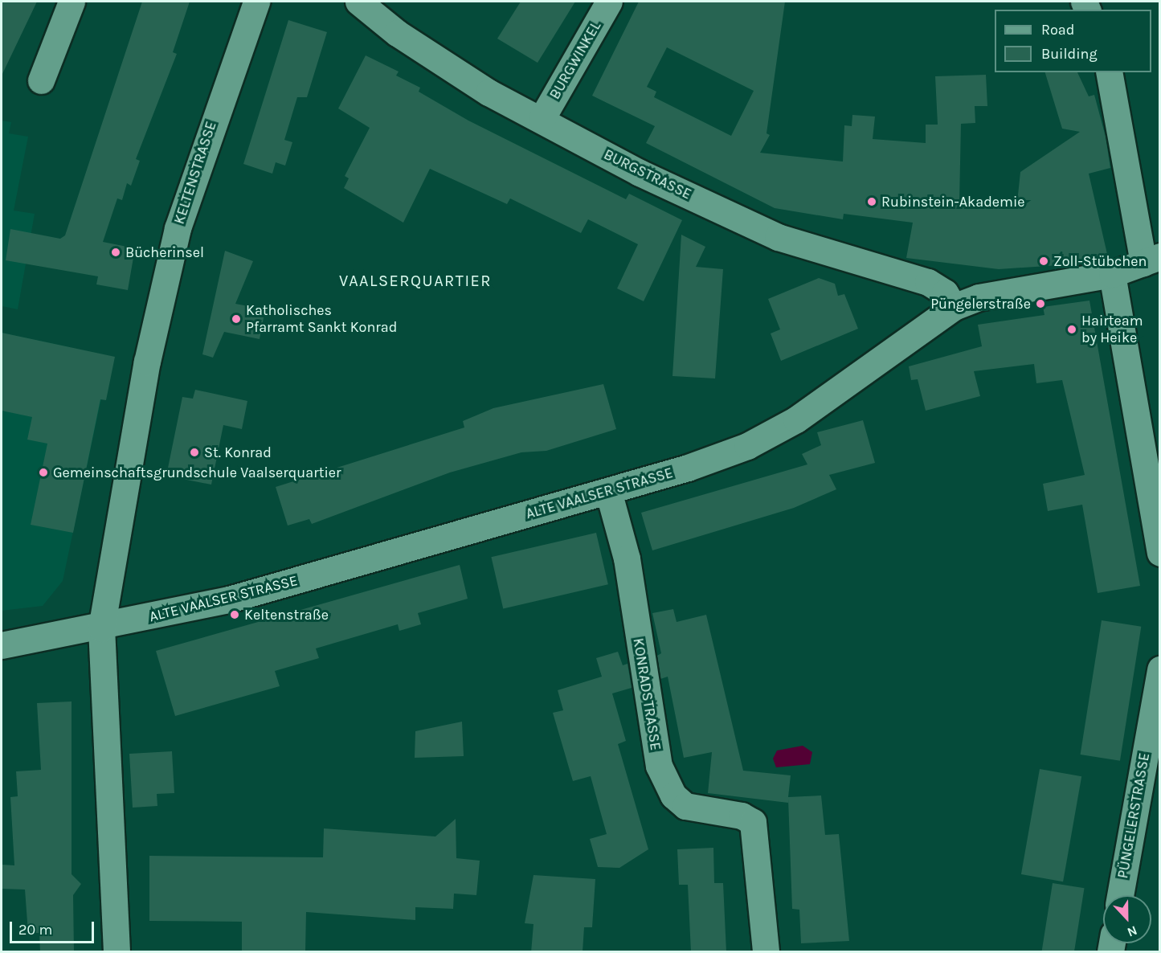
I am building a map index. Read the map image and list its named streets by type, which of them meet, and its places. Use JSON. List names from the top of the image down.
{
  "streets": {
    "street": [
      "BURGWINKEL",
      "KELTENSTRASSE",
      "BURGSTRASSE",
      "ALTE VAALSER STRASSE",
      "KONRADSTRASSE",
      "PÜNGELERSTRASSE"
    ]
  },
  "crossings": [
    ["BURGWINKEL", "BURGSTRASSE"],
    ["KELTENSTRASSE", "ALTE VAALSER STRASSE"],
    ["BURGSTRASSE", "ALTE VAALSER STRASSE"],
    ["ALTE VAALSER STRASSE", "KONRADSTRASSE"]
  ],
  "districts": ["VAALSERQUARTIER"],
  "places": [
    "Rubinstein-Akademie",
    "Bücherinsel",
    "Zoll-Stübchen",
    "Püngelerstraße",
    "Katholisches Pfarramt Sankt Konrad",
    "Hairteam by Heike",
    "St. Konrad",
    "Gemeinschaftsgrundschule Vaalserquartier",
    "Keltenstraße"
  ],
  "legend": ["Road", "Building"],
  "scale_bar": "20 m",
  "north": "bottom"
}
